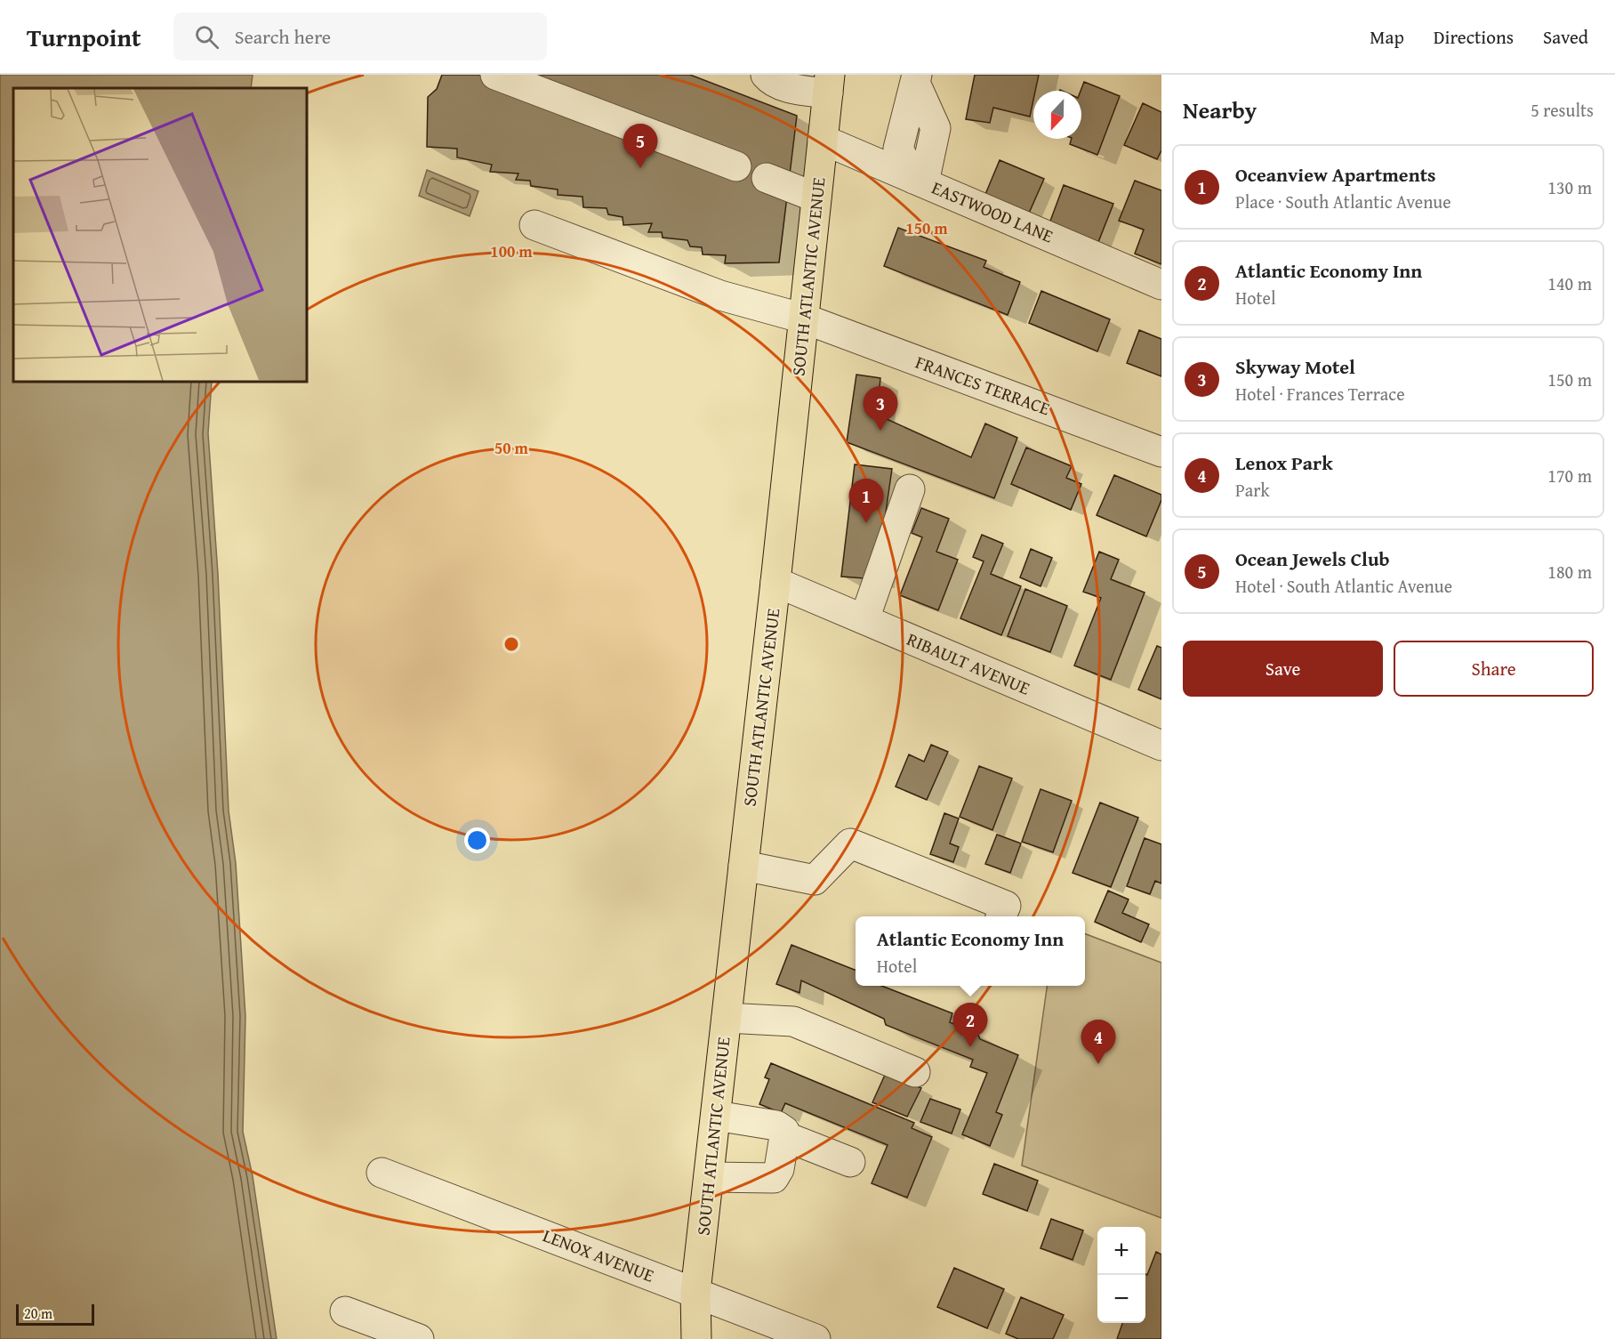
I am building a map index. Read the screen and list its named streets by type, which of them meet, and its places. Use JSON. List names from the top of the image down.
{
  "streets": {
    "main road": ["SOUTH ATLANTIC AVENUE"],
    "street": [
      "EASTWOOD LANE",
      "FRANCES TERRACE",
      "RIBAULT AVENUE",
      "LENOX AVENUE"
    ]
  },
  "crossings": [
    ["EASTWOOD LANE", "SOUTH ATLANTIC AVENUE"],
    ["SOUTH ATLANTIC AVENUE", "FRANCES TERRACE"],
    ["SOUTH ATLANTIC AVENUE", "RIBAULT AVENUE"],
    ["SOUTH ATLANTIC AVENUE", "LENOX AVENUE"]
  ],
  "scale_bar": "20 m",
  "north": "bottom",
  "page": {
    "header": "Turnpoint",
    "search": "Search here",
    "nav": ["Map", "Directions", "Saved"],
    "heading": ["Nearby", "5 results"],
    "pins": [
      "5",
      "3",
      "1",
      "2",
      "4"
    ],
    "list": [
      {
        "mark": "1",
        "name": "Oceanview Apartments",
        "note": "Place · South Atlantic Avenue",
        "value": "130 m"
      },
      {
        "mark": "2",
        "name": "Atlantic Economy Inn",
        "note": "Hotel",
        "value": "140 m"
      },
      {
        "mark": "3",
        "name": "Skyway Motel",
        "note": "Hotel · Frances Terrace",
        "value": "150 m"
      },
      {
        "mark": "4",
        "name": "Lenox Park",
        "note": "Park",
        "value": "170 m"
      },
      {
        "mark": "5",
        "name": "Ocean Jewels Club",
        "note": "Hotel · South Atlantic Avenue",
        "value": "180 m"
      }
    ],
    "buttons": ["Save", "Share"],
    "popup": ["Atlantic Economy Inn", "Hotel"],
    "map_buttons": ["+", "−"],
    "scale": "20 m"
  },
  "rings": ["150 m", "100 m", "50 m"]
}
